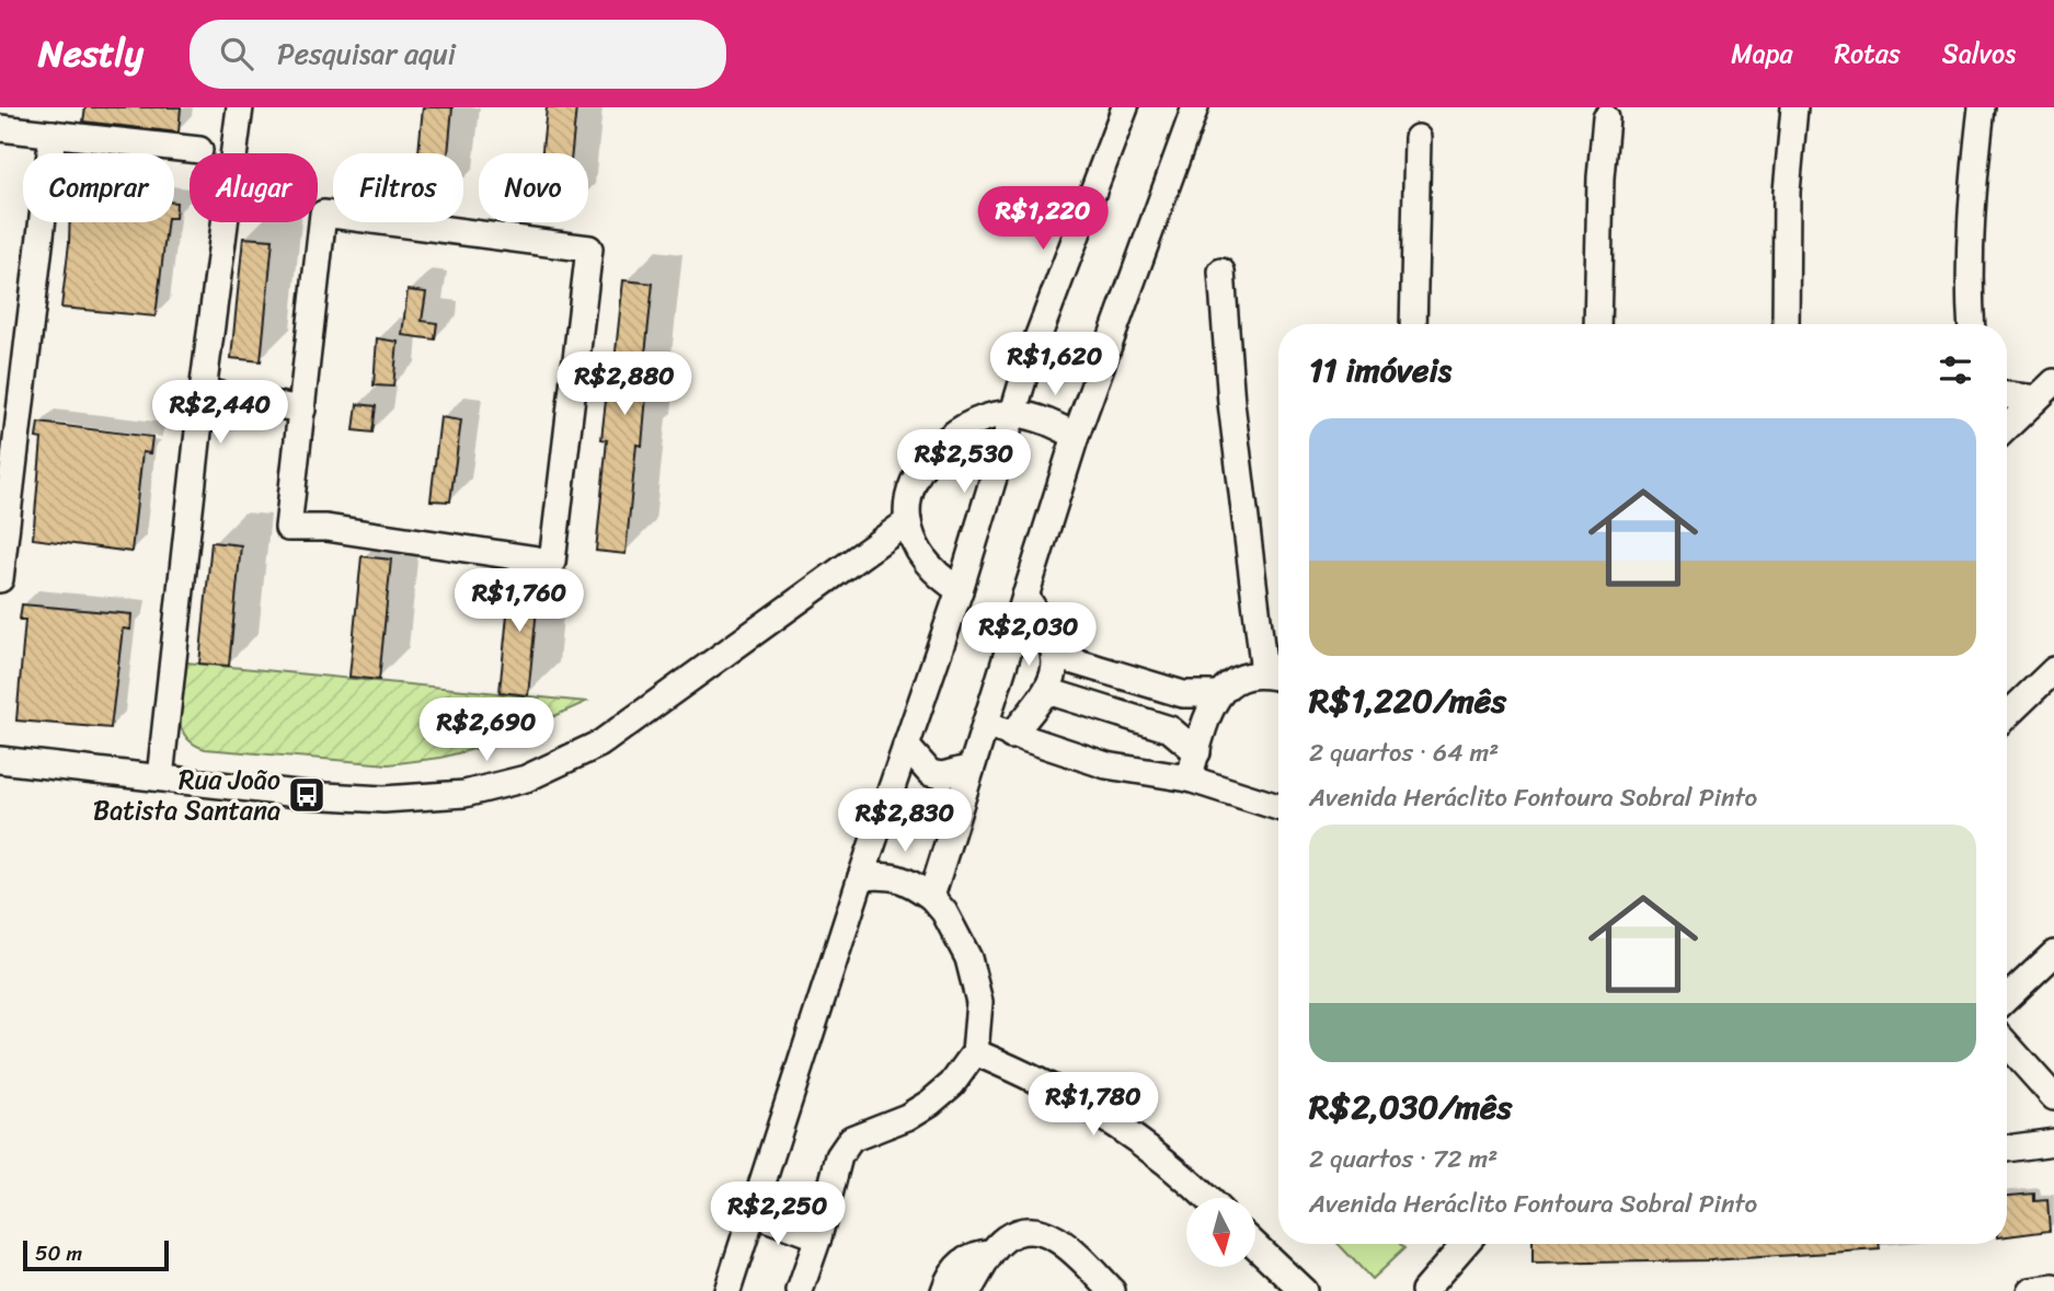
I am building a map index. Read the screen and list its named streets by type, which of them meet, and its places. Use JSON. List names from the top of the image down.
{
  "places": {
    "bus stop": ["Rua João Batista Santana"]
  },
  "scale_bar": "50 m",
  "north": "bottom",
  "page": {
    "header": "Nestly",
    "search": "Pesquisar aqui",
    "nav": ["Mapa", "Rotas", "Salvos"],
    "chip": [
      "Comprar",
      "Alugar",
      "Filtros",
      "Novo"
    ],
    "price": [
      "R$1,220",
      "R$1,620",
      "R$2,880",
      "R$2,440",
      "R$2,530",
      "R$1,760",
      "R$2,030",
      "R$2,690",
      "R$2,830",
      "R$1,780",
      "R$2,250"
    ],
    "heading": "11 imóveis",
    "list": [
      {
        "name": "R$1,220/mês",
        "note": "2 quartos · 64 m² · Avenida Heráclito Fontoura Sobral Pinto"
      },
      {
        "name": "R$2,030/mês",
        "note": "2 quartos · 72 m² · Avenida Heráclito Fontoura Sobral Pinto"
      }
    ],
    "scale": "50 m"
  }
}
